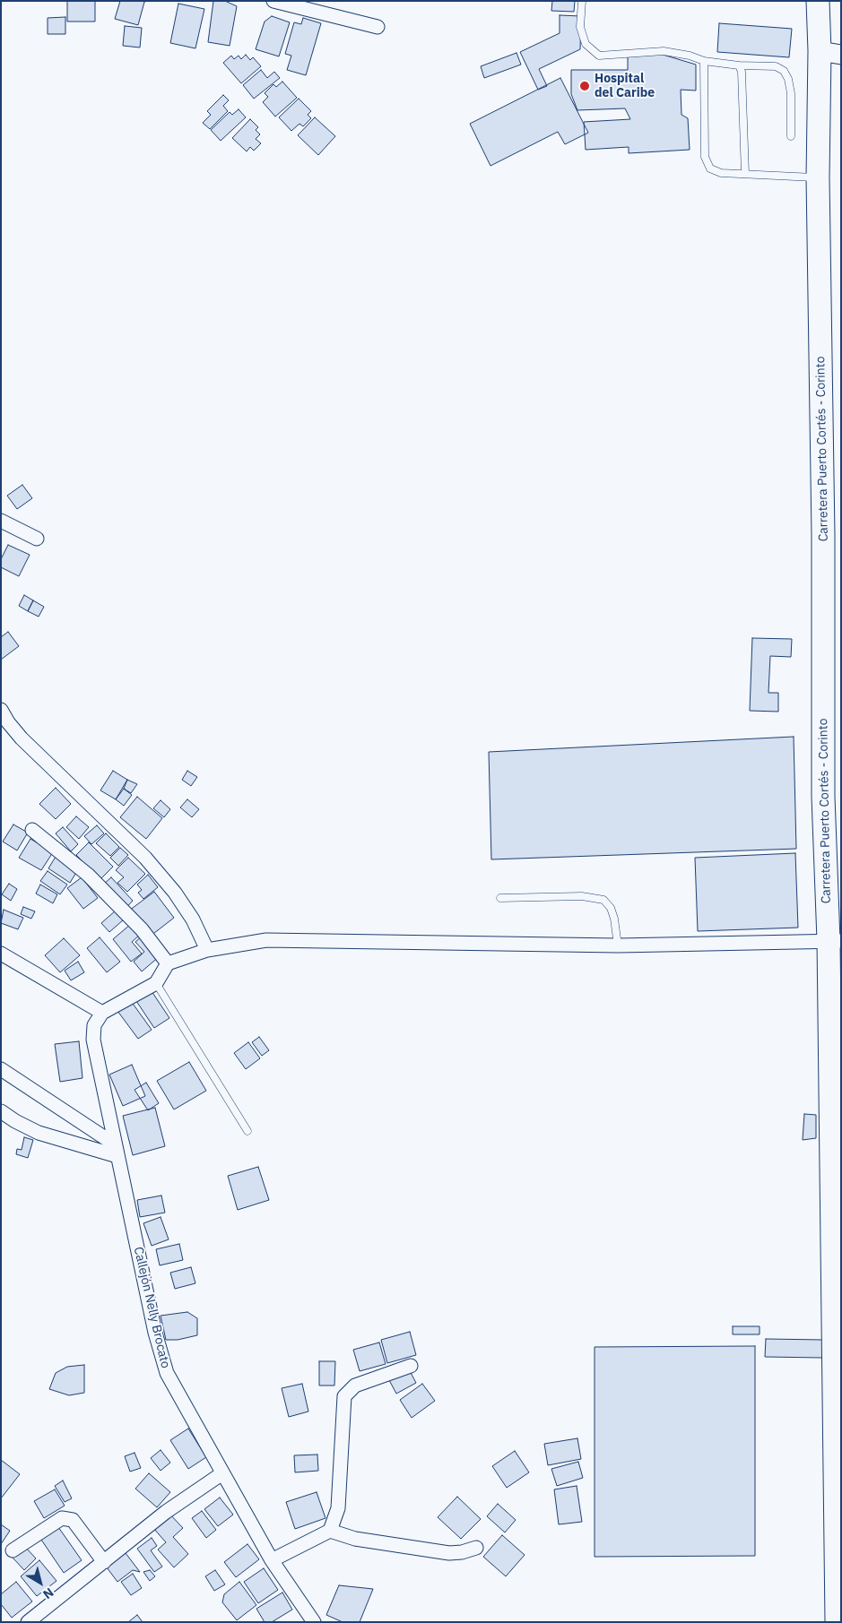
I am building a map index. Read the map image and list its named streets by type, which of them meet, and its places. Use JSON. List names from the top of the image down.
{
  "streets": {
    "highway": ["Carretera Puerto Cortés - Corinto"],
    "street": ["Callejón Nelly Brocato"]
  },
  "places": ["Hospital del Caribe"],
  "north": "bottom right"
}
